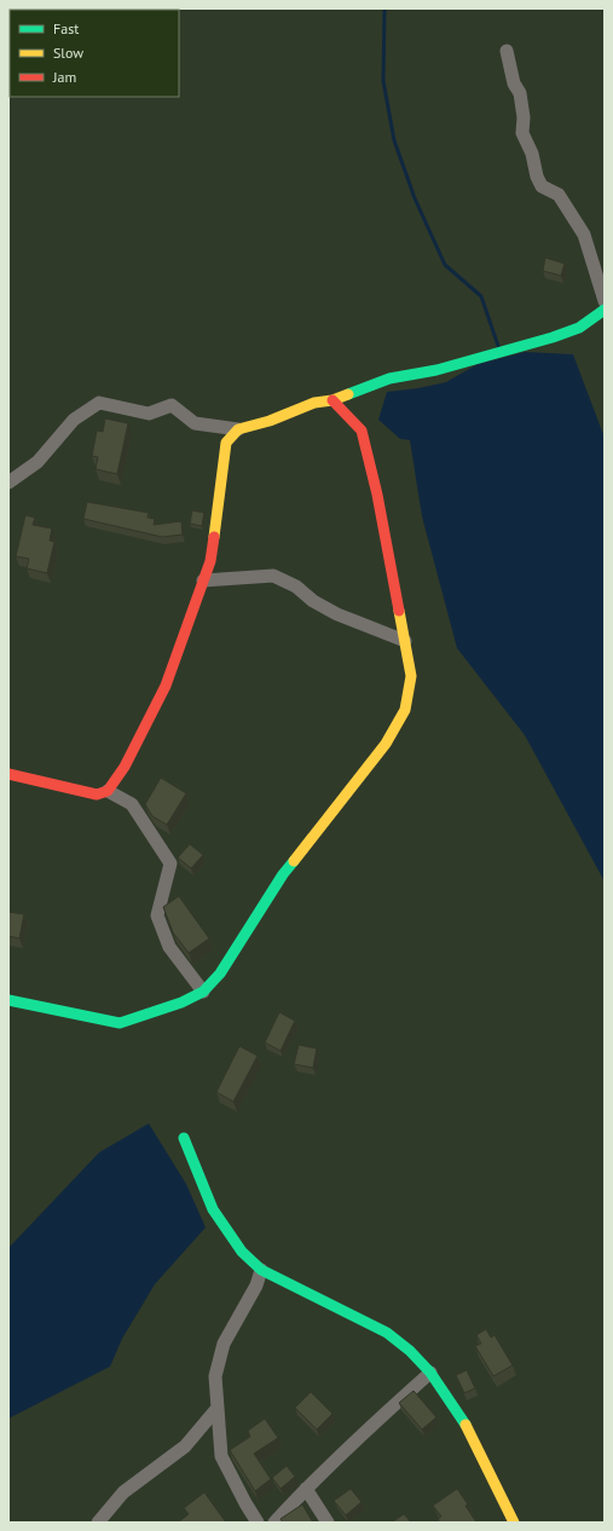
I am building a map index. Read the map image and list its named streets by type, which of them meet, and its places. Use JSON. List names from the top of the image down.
{
  "legend": ["Fast", "Slow", "Jam"]
}
